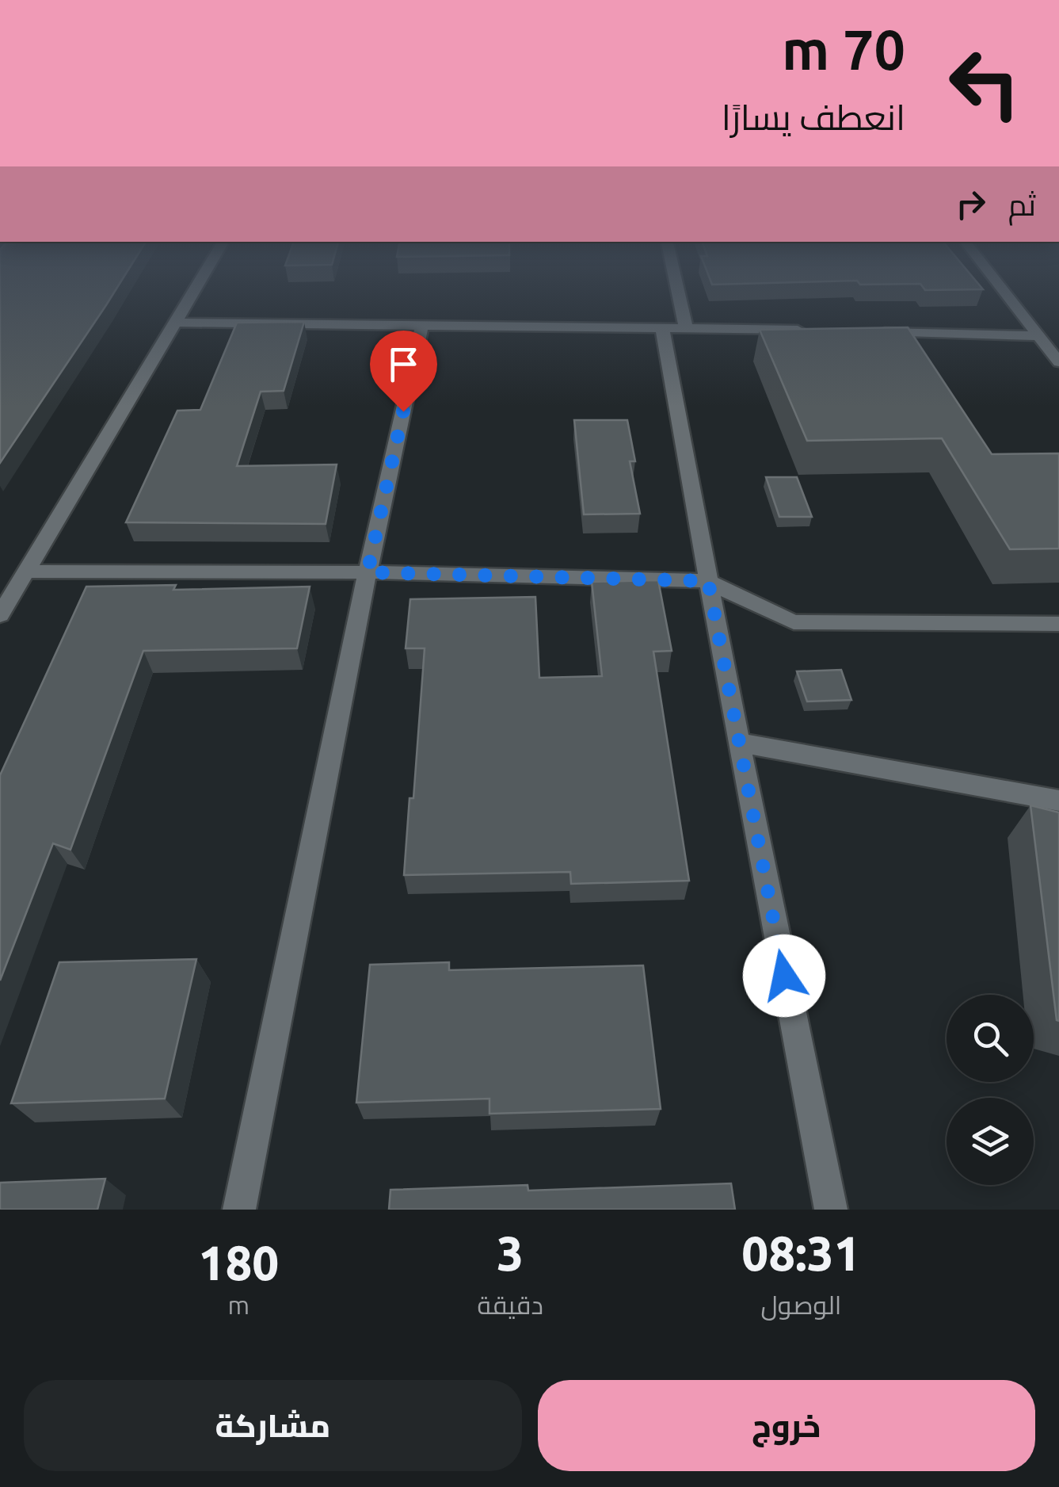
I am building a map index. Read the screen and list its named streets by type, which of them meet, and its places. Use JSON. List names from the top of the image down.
{
  "page": {
    "turn": ["70 m", "انعطف يسارًا"],
    "then": "ثم",
    "eta": [
      "08:31",
      "الوصول",
      "3",
      "دقيقة",
      "180",
      "m"
    ],
    "buttons": ["خروج", "مشاركة"]
  }
}
